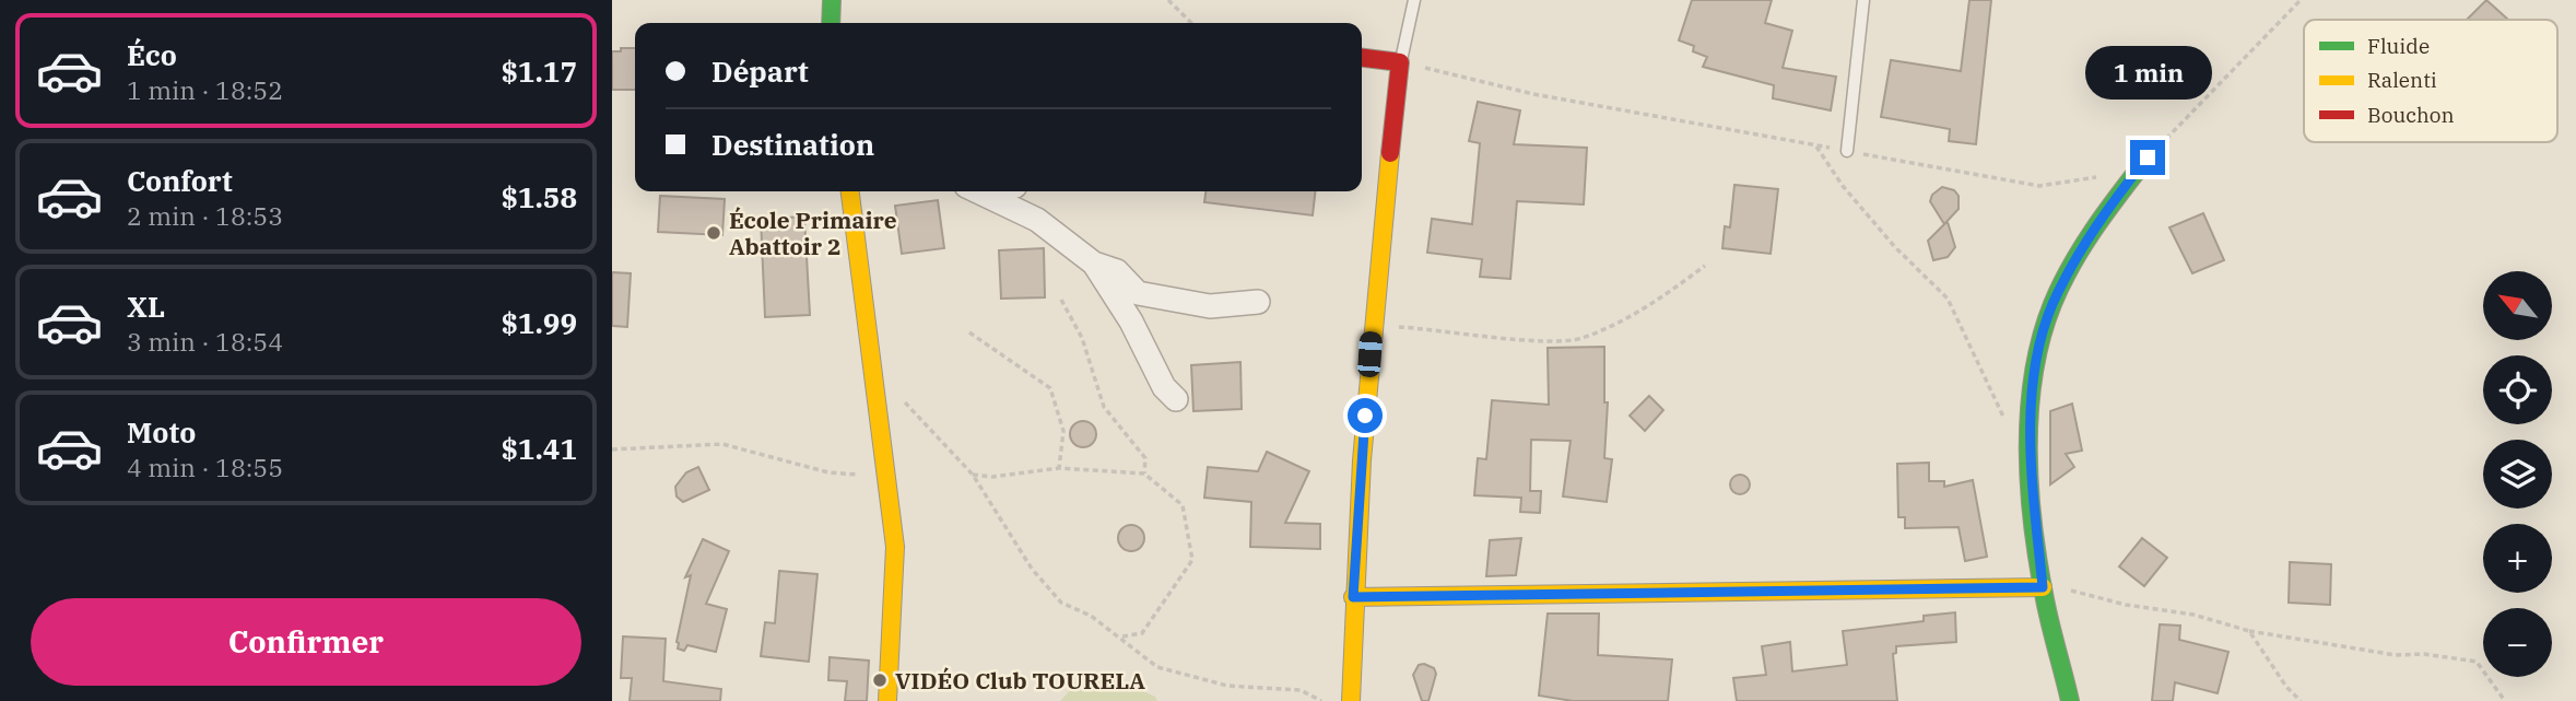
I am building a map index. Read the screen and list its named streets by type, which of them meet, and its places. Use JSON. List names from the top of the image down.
{
  "places": ["École Primaire Abattoir 2", "VIDÉO Club TOURELA"],
  "legend": ["Fluide", "Ralenti", "Bouchon"],
  "north": "top left",
  "page": {
    "list": [
      {
        "name": "Éco",
        "note": "1 min · 18:52",
        "value": "$1.17"
      },
      {
        "name": "Confort",
        "note": "2 min · 18:53",
        "value": "$1.58"
      },
      {
        "name": "XL",
        "note": "3 min · 18:54",
        "value": "$1.99"
      },
      {
        "name": "Moto",
        "note": "4 min · 18:55",
        "value": "$1.41"
      }
    ],
    "banner": ["Départ", "Destination"],
    "bubble": "1 min",
    "map_buttons": ["+", "−"],
    "buttons": "Confirmer"
  }
}
